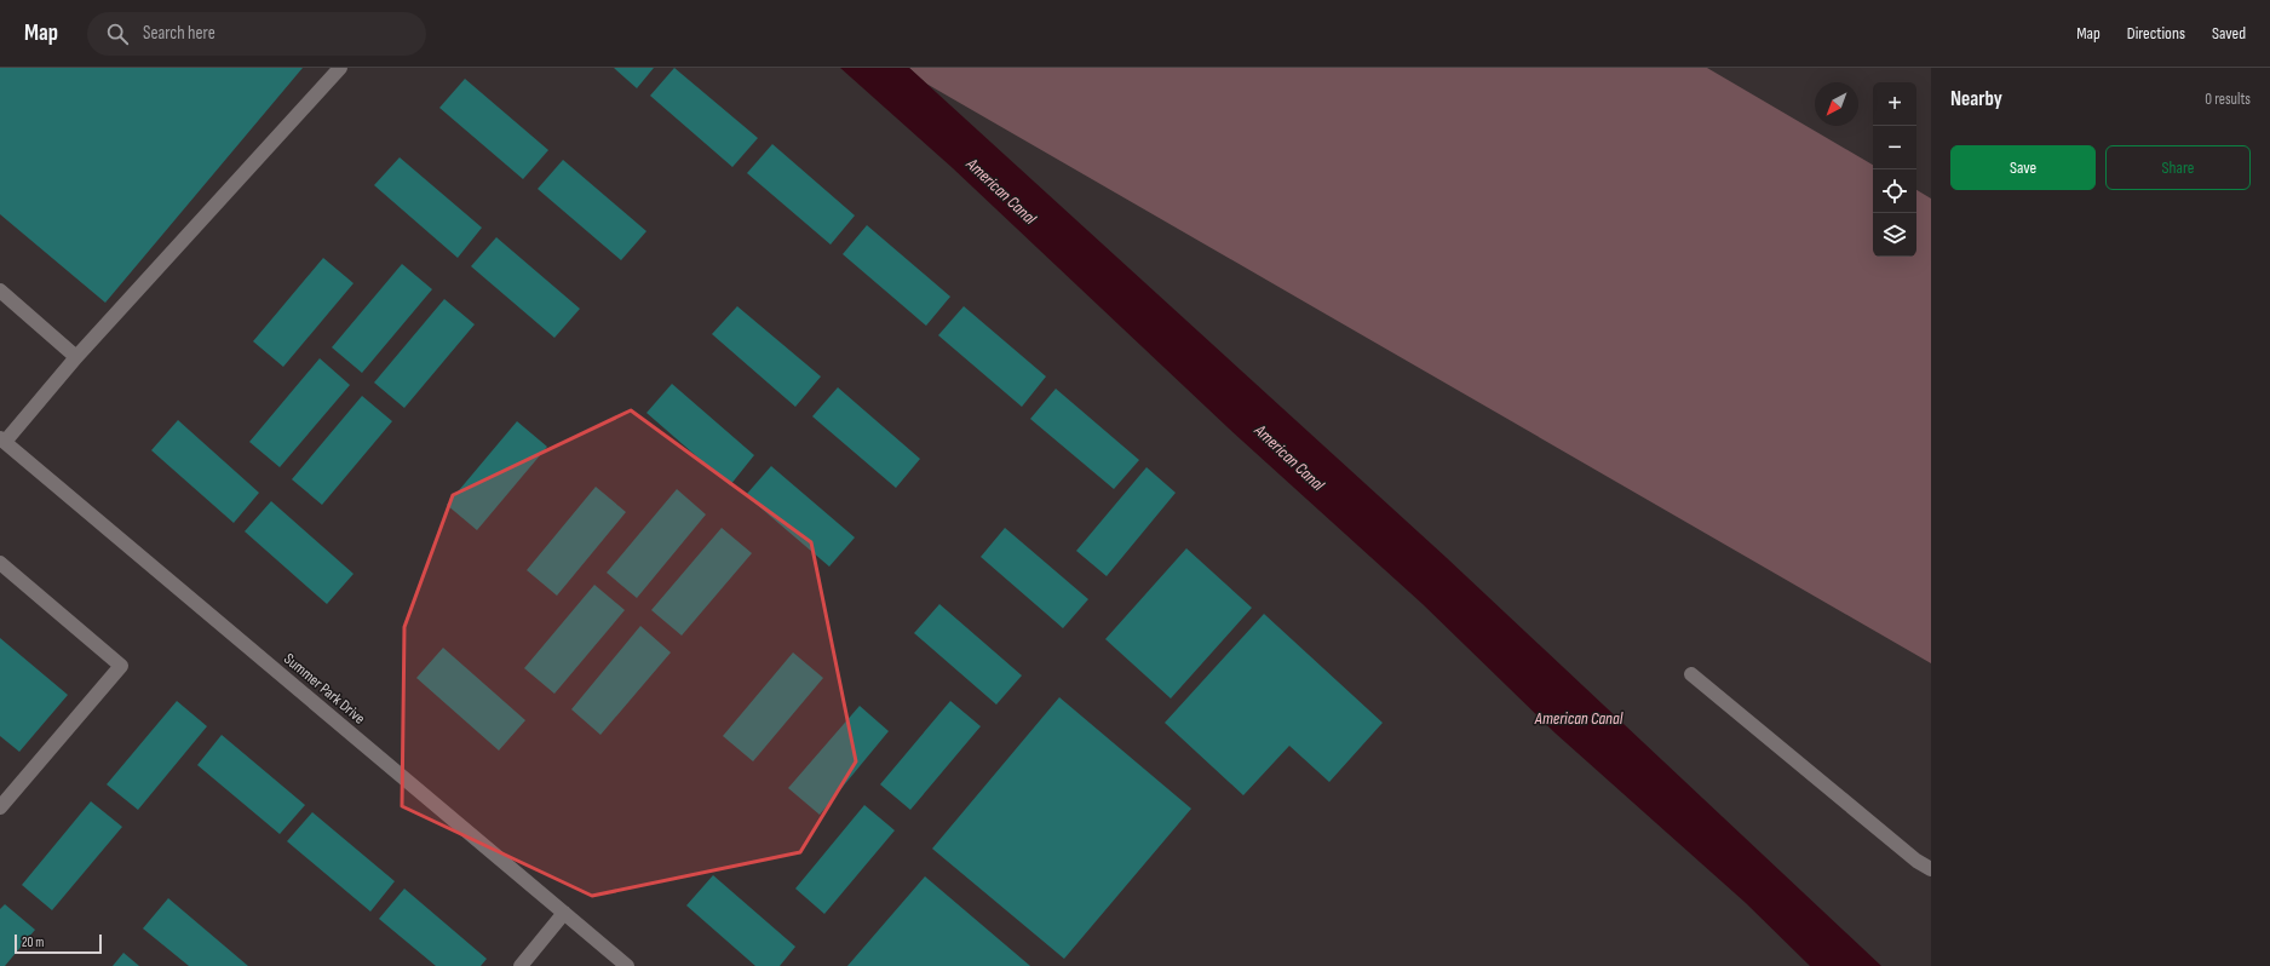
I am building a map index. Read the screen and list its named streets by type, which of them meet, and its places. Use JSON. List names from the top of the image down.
{
  "streets": {
    "street": ["Summer Park Drive"]
  },
  "water": ["American Canal"],
  "scale_bar": "20 m",
  "north": "bottom left",
  "page": {
    "header": "Map",
    "search": "Search here",
    "nav": ["Map", "Directions", "Saved"],
    "heading": ["Nearby", "0 results"],
    "map_buttons": ["+", "−"],
    "buttons": ["Save", "Share"],
    "scale": "20 m"
  }
}
